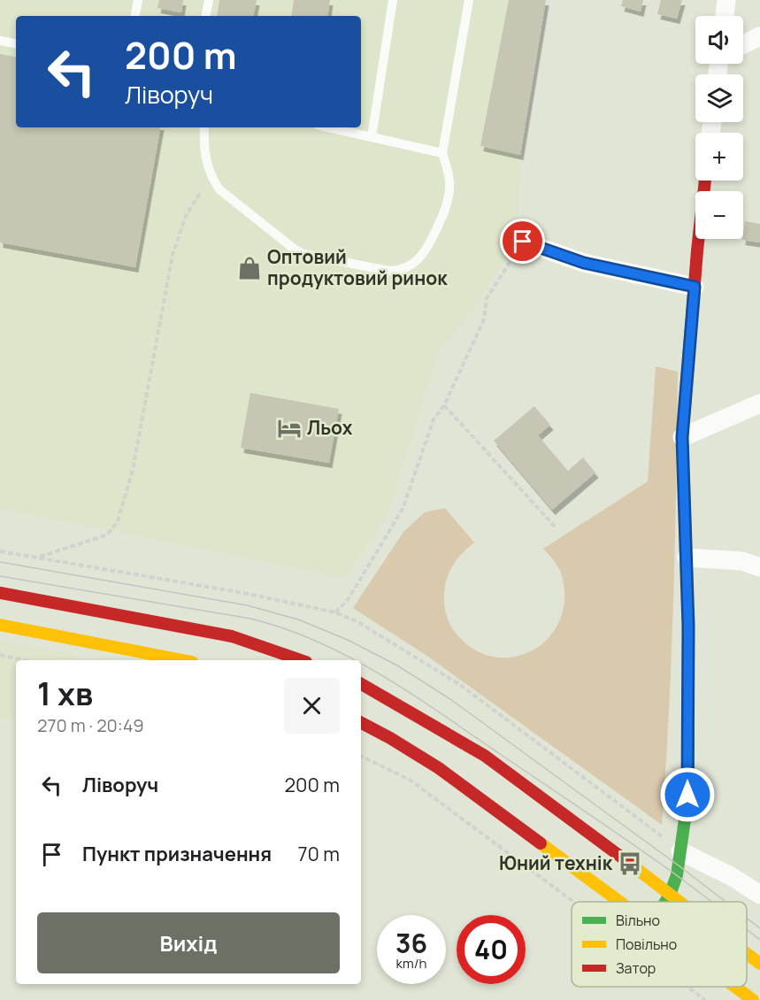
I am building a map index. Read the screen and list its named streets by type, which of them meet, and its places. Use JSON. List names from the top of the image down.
{
  "places": {
    "shop": ["Оптовий продуктовий ринок"],
    "hotel": ["Льох"],
    "bus stop": ["Юний технік"]
  },
  "legend": ["Вільно", "Повільно", "Затор"],
  "page": {
    "map_buttons": ["+", "−"],
    "turn": ["200 m", "Ліворуч"],
    "heading": ["1 хв", "270 m · 20:49"],
    "list": [
      {
        "name": "Ліворуч",
        "value": "200 m"
      },
      {
        "name": "Пункт призначення",
        "value": "70 m"
      }
    ],
    "buttons": "Вихід",
    "speed": "36 km/h",
    "limit": "40"
  }
}
